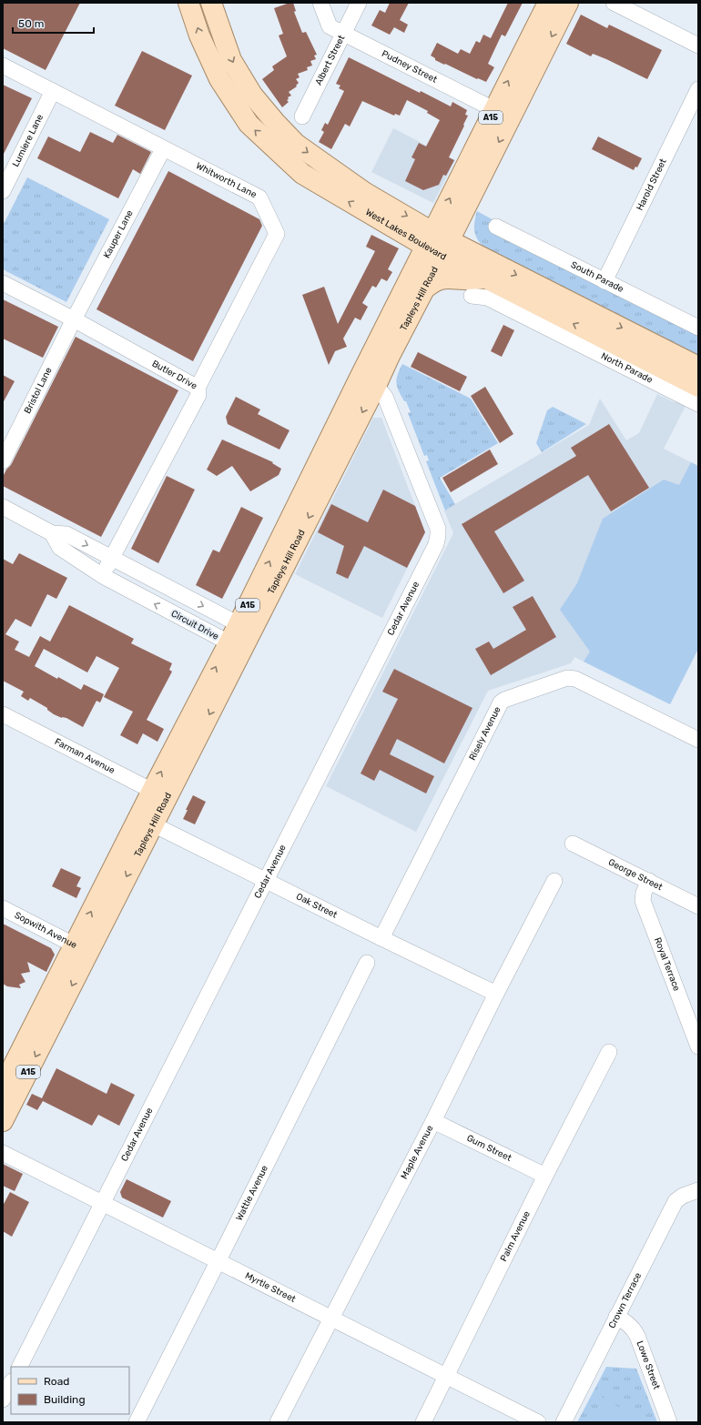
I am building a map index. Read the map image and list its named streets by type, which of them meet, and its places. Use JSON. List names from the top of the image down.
{
  "streets": {
    "main road": ["A15", "West Lakes Boulevard", "Tapleys Hill Road"],
    "street": [
      "Albert Street",
      "Pudney Street",
      "Lumiere Lane",
      "Whitworth Lane",
      "Harold Street",
      "Kauper Lane",
      "South Parade",
      "North Parade",
      "Butler Drive",
      "Bristol Lane",
      "Cedar Avenue",
      "Circuit Drive",
      "Risely Avenue",
      "Farman Avenue",
      "George Street",
      "Oak Street",
      "Sopwith Avenue",
      "Royal Terrace",
      "Gum Street",
      "Maple Avenue",
      "Wattle Avenue",
      "Palm Avenue",
      "Myrtle Street",
      "Crown Terrace",
      "Lowe Street"
    ]
  },
  "crossings": [
    ["Albert Street", "Pudney Street"],
    ["Pudney Street", "Tapleys Hill Road"],
    ["Lumiere Lane", "Whitworth Lane"],
    ["Whitworth Lane", "Kauper Lane"],
    ["Whitworth Lane", "Butler Drive"],
    ["Harold Street", "South Parade"],
    ["Kauper Lane", "Butler Drive"],
    ["Kauper Lane", "Bristol Lane"],
    ["West Lakes Boulevard", "Tapleys Hill Road"],
    ["West Lakes Boulevard", "North Parade"],
    ["Tapleys Hill Road", "Cedar Avenue"],
    ["Tapleys Hill Road", "Circuit Drive"],
    ["Tapleys Hill Road", "Farman Avenue"],
    ["Tapleys Hill Road", "Oak Street"],
    ["Tapleys Hill Road", "Sopwith Avenue"],
    ["Butler Drive", "Bristol Lane"],
    ["Butler Drive", "Circuit Drive"],
    ["Cedar Avenue", "Oak Street"],
    ["Cedar Avenue", "Myrtle Street"],
    ["Risely Avenue", "Oak Street"],
    ["George Street", "Royal Terrace"],
    ["Oak Street", "Maple Avenue"],
    ["Gum Street", "Maple Avenue"],
    ["Gum Street", "Palm Avenue"],
    ["Maple Avenue", "Myrtle Street"],
    ["Wattle Avenue", "Myrtle Street"],
    ["Palm Avenue", "Myrtle Street"],
    ["Crown Terrace", "Lowe Street"]
  ],
  "legend": ["Road", "Building"],
  "scale_bar": "50 m"
}
